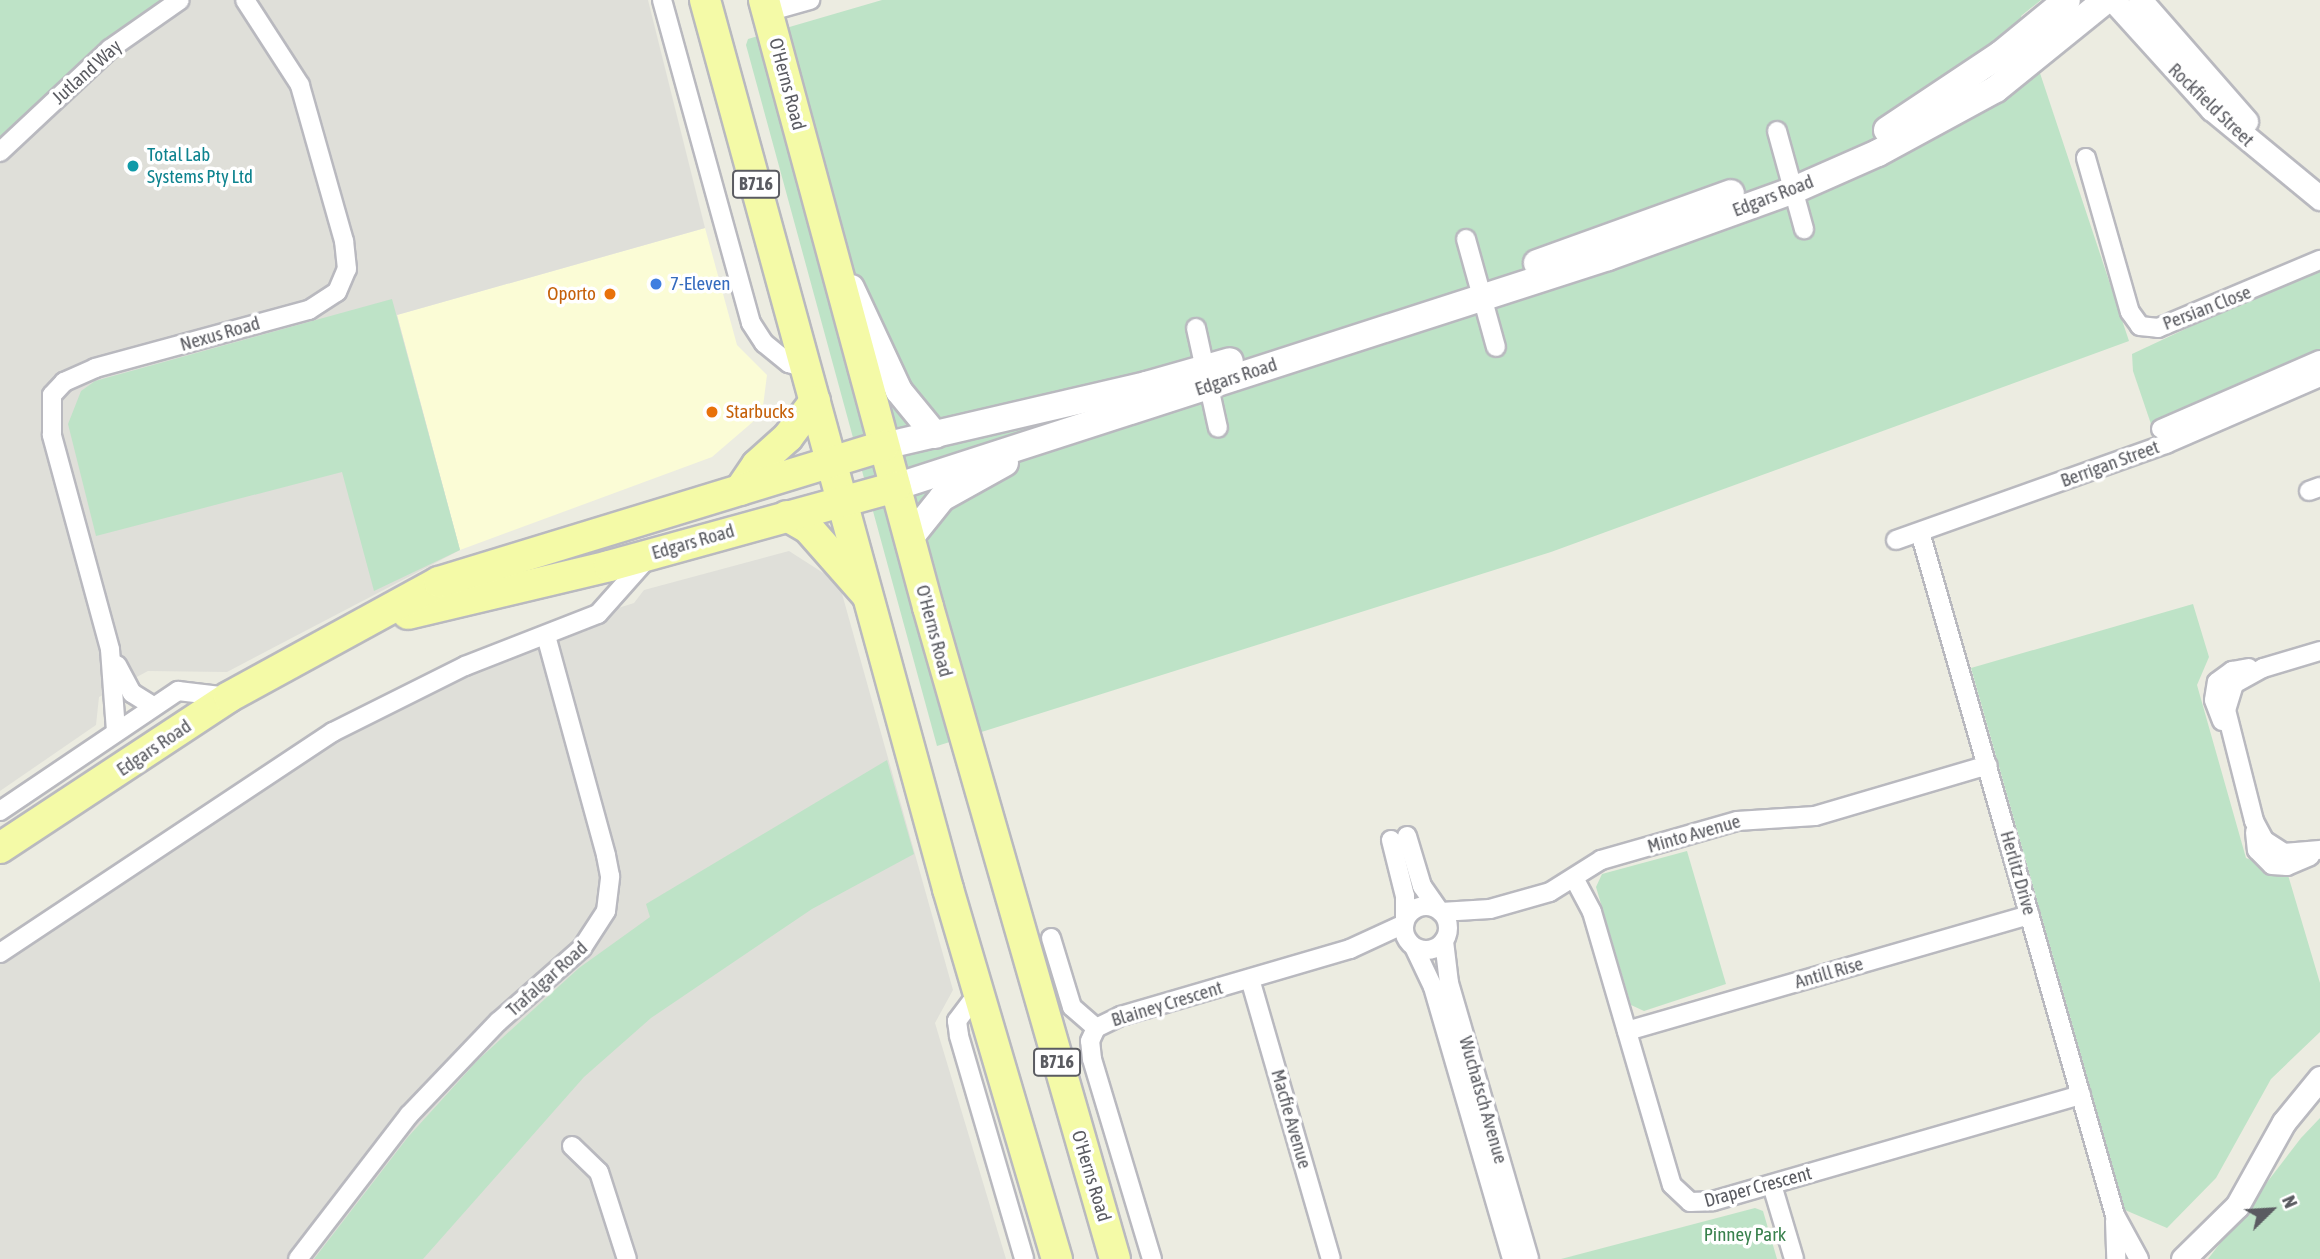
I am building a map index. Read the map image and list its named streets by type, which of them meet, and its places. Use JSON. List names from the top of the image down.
{
  "streets": {
    "main road": ["O'Herns Road", "B716", "Edgars Road"],
    "street": [
      "Jutland Way",
      "Rockfield Street",
      "Persian Close",
      "Nexus Road",
      "Berrigan Street",
      "Minto Avenue",
      "Herlitz Drive",
      "Antill Rise",
      "Trafalgar Road",
      "Blainey Crescent",
      "Wuchatsch Avenue",
      "Macfie Avenue",
      "Draper Crescent"
    ]
  },
  "crossings": [
    ["O'Herns Road", "Edgars Road"],
    ["B716", "Edgars Road"],
    ["Berrigan Street", "Herlitz Drive"],
    ["Minto Avenue", "Herlitz Drive"],
    ["Minto Avenue", "Blainey Crescent"],
    ["Minto Avenue", "Wuchatsch Avenue"],
    ["Minto Avenue", "Draper Crescent"],
    ["Herlitz Drive", "Antill Rise"],
    ["Herlitz Drive", "Draper Crescent"],
    ["Antill Rise", "Draper Crescent"],
    ["Blainey Crescent", "Wuchatsch Avenue"],
    ["Blainey Crescent", "Macfie Avenue"]
  ],
  "parks": ["Pinney Park"],
  "places": [
    "Total Lab Systems Pty Ltd",
    "7-Eleven",
    "Oporto",
    "Starbucks"
  ],
  "north": "top right"
}
